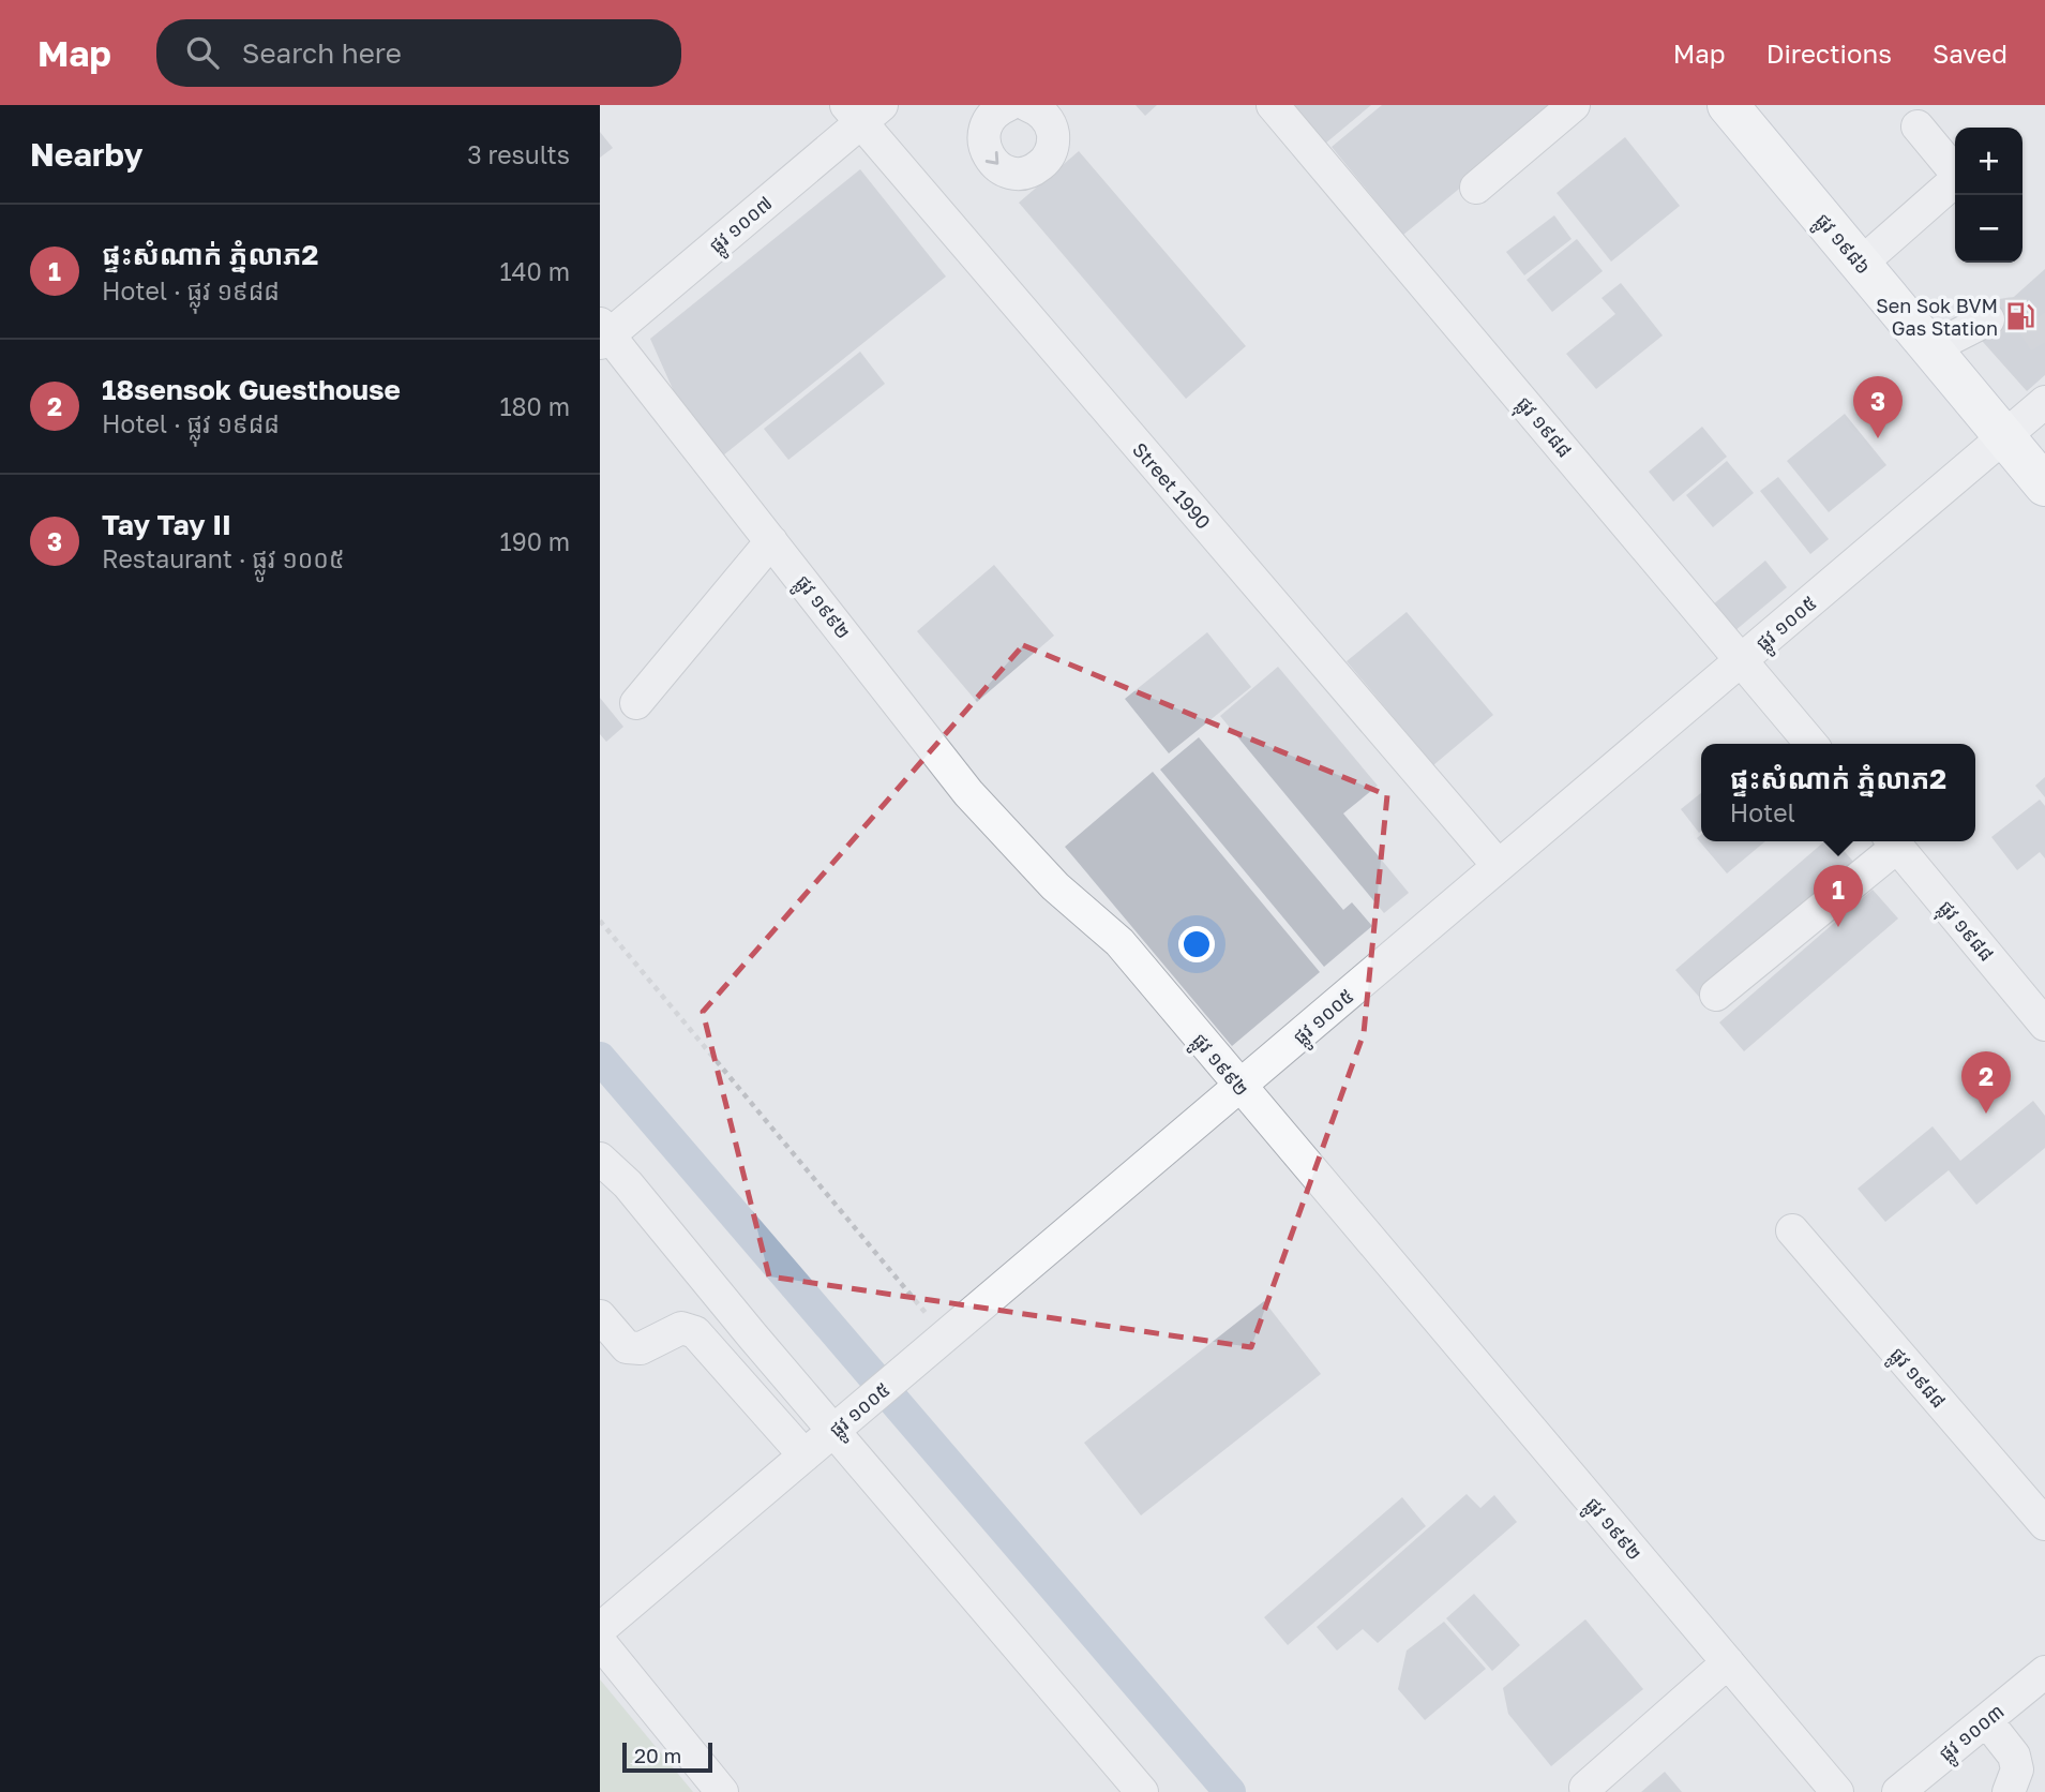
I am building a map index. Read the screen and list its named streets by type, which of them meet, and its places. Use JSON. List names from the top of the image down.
{
  "streets": {
    "main road": ["ផ្លូវ ១៩៨៦"],
    "street": [
      "ផ្លូវ ១០០៧",
      "ផ្លុវ ១៩៨៨",
      "Street 1990",
      "ផ្លូវ ១៩៩២",
      "ផ្លូវ ១០០៥",
      "ផ្លូវ ១៩៨៨",
      "ផ្លូវ ១០០៣"
    ]
  },
  "crossings": [
    ["ផ្លូវ ១០០៧", "Street 1990"],
    ["ផ្លូវ ១០០៧", "ផ្លូវ ១៩៩២"],
    ["ផ្លូវ ១៩៨៦", "ផ្លូវ ១០០៥"],
    ["ផ្លុវ ១៩៨៨", "ផ្លូវ ១០០៥"],
    ["Street 1990", "ផ្លូវ ១០០៥"],
    ["ផ្លូវ ១៩៩២", "ផ្លូវ ១០០៥"]
  ],
  "places": {
    "fuel station": ["Sen Sok BVM Gas Station"]
  },
  "scale_bar": "20 m",
  "page": {
    "header": "Map",
    "search": "Search here",
    "nav": ["Map", "Directions", "Saved"],
    "heading": ["Nearby", "3 results"],
    "map_buttons": ["+", "−"],
    "list": [
      {
        "mark": "1",
        "name": "ផ្ទះសំណាក់ ភ្នំលាភ2",
        "note": "Hotel · ផ្លុវ ១៩៨៨",
        "value": "140 m"
      },
      {
        "mark": "2",
        "name": "18sensok Guesthouse",
        "note": "Hotel · ផ្លុវ ១៩៨៨",
        "value": "180 m"
      },
      {
        "mark": "3",
        "name": "Tay Tay II",
        "note": "Restaurant · ផ្លូវ ១០០៥",
        "value": "190 m"
      }
    ],
    "pins": ["3", "1", "2"],
    "popup": ["ផ្ទះសំណាក់ ភ្នំលាភ2", "Hotel"],
    "scale": "20 m"
  }
}
